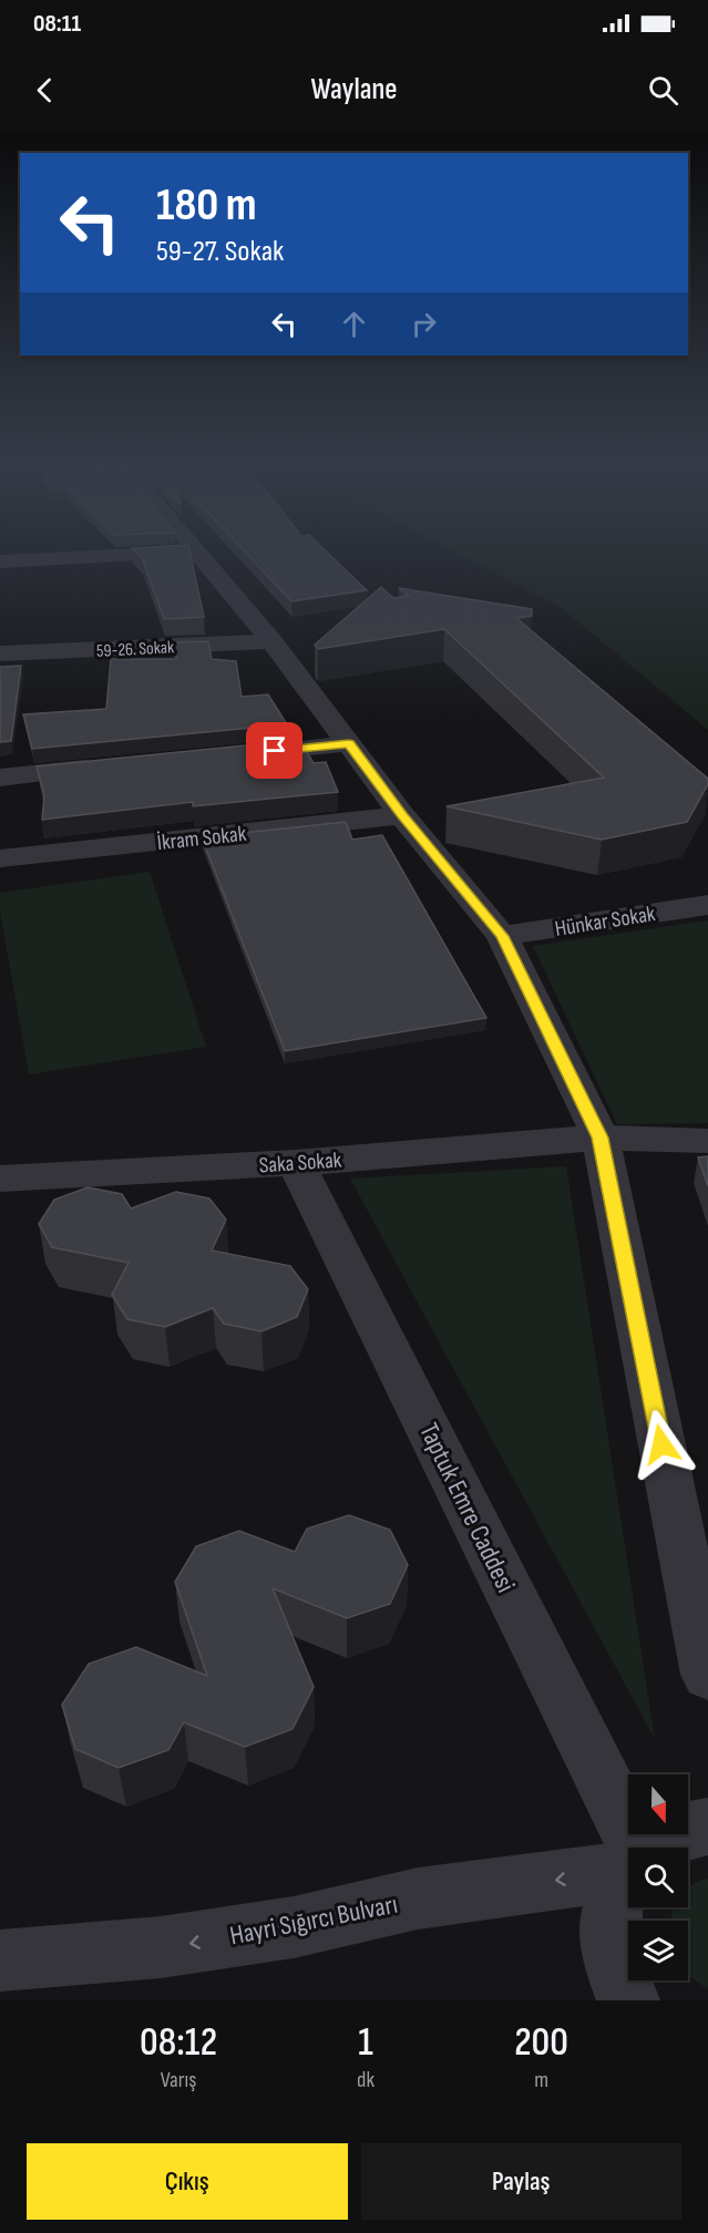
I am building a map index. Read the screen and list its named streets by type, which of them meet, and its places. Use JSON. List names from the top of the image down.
{
  "streets": {
    "street": [
      "59-26. Sokak",
      "İkram Sokak",
      "Hünkar Sokak",
      "Saka Sokak",
      "Taptuk Emre Caddesi",
      "Hayri Sığırcı Bulvarı"
    ]
  },
  "crossings": [
    ["Saka Sokak", "Taptuk Emre Caddesi"]
  ],
  "one_way": ["Hayri Sığırcı Bulvarı"],
  "north": "bottom",
  "page": {
    "status": "08:11",
    "header": "Waylane",
    "turn": ["180 m", "59-27. Sokak"],
    "eta": [
      "08:12",
      "Varış",
      "1",
      "dk",
      "200",
      "m"
    ],
    "buttons": ["Çıkış", "Paylaş"]
  }
}
